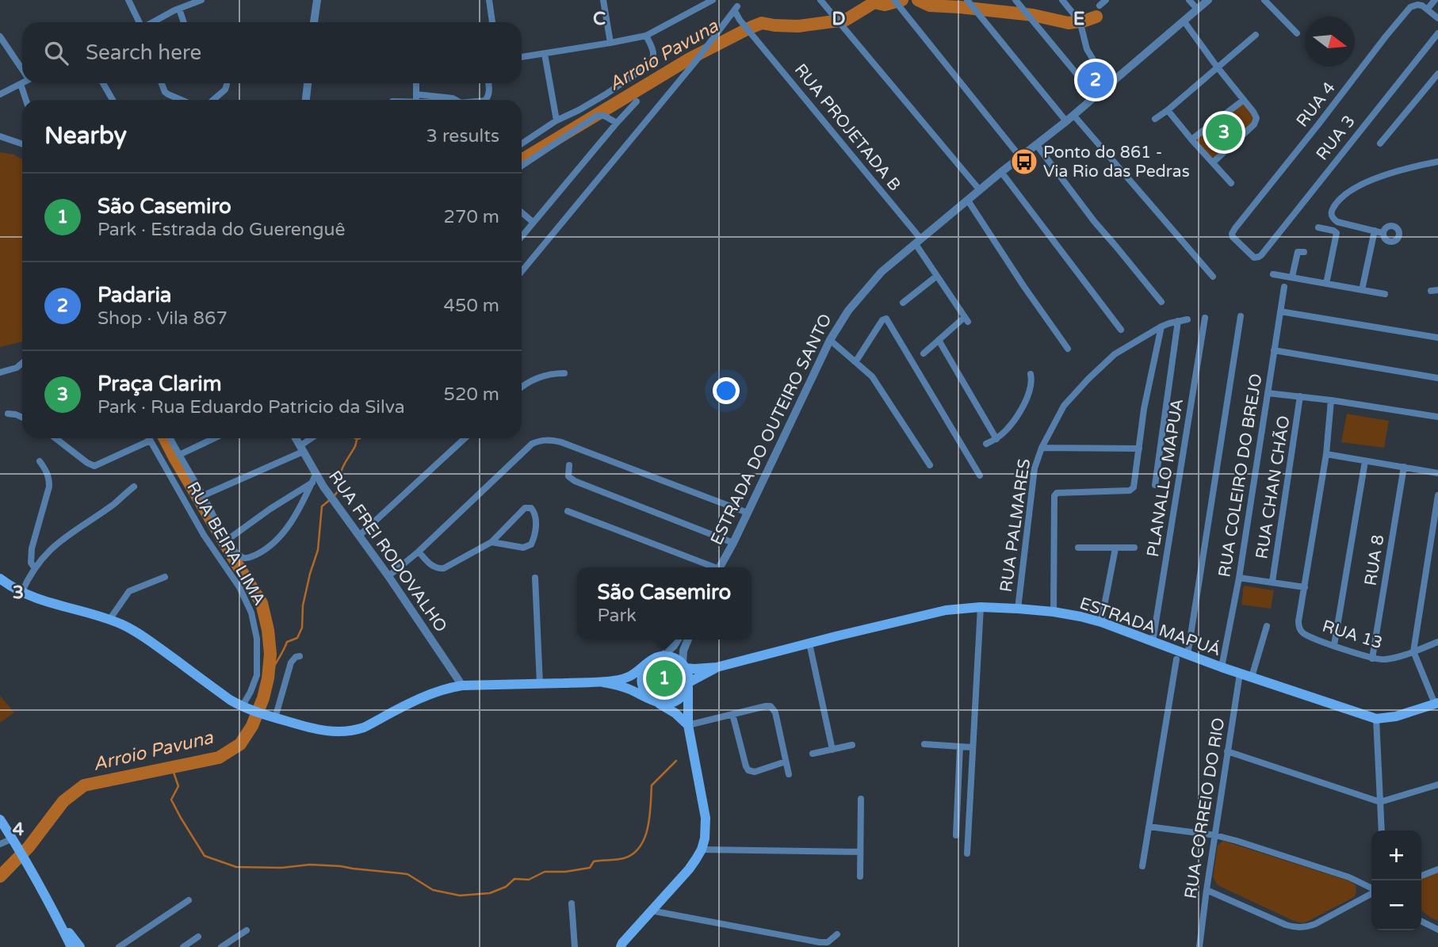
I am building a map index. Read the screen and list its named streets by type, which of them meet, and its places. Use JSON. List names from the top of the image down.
{
  "streets": {
    "main road": ["ESTRADA MAPUÁ"],
    "street": [
      "RUA 4",
      "RUA PROJETADA B",
      "RUA 3",
      "ESTRADA DO OUTEIRO SANTO",
      "RUA COLEIRO DO BREJO",
      "PLANALLO MAPUA",
      "RUA CHAN CHÃO",
      "RUA PALMARES",
      "RUA BEIRA LIMA",
      "RUA FREI RODOVALHO",
      "RUA 8",
      "RUA 13",
      "RUA CORREIO DO RIO"
    ]
  },
  "crossings": [
    ["RUA 4", "RUA 3"],
    ["RUA PROJETADA B", "ESTRADA DO OUTEIRO SANTO"],
    ["RUA COLEIRO DO BREJO", "ESTRADA MAPUÁ"],
    ["PLANALLO MAPUA", "ESTRADA MAPUÁ"],
    ["RUA PALMARES", "ESTRADA MAPUÁ"],
    ["RUA 8", "RUA 13"],
    ["ESTRADA MAPUÁ", "RUA CORREIO DO RIO"]
  ],
  "water": ["Arroio Pavuna"],
  "places": {
    "bus stop": ["Ponto do 861 - Via Rio das Pedras"]
  },
  "north": "right",
  "page": {
    "search": "Search here",
    "pins": ["2", "3", "1"],
    "heading": ["Nearby", "3 results"],
    "list": [
      {
        "mark": "1",
        "name": "São Casemiro",
        "note": "Park · Estrada do Guerenguê",
        "value": "270 m"
      },
      {
        "mark": "2",
        "name": "Padaria",
        "note": "Shop · Vila 867",
        "value": "450 m"
      },
      {
        "mark": "3",
        "name": "Praça Clarim",
        "note": "Park · Rua Eduardo Patricio da Silva",
        "value": "520 m"
      }
    ],
    "popup": ["São Casemiro", "Park"],
    "map_buttons": ["+", "−"]
  },
  "grid": {
    "columns": ["C", "D", "E"],
    "rows": ["3", "4"]
  }
}
